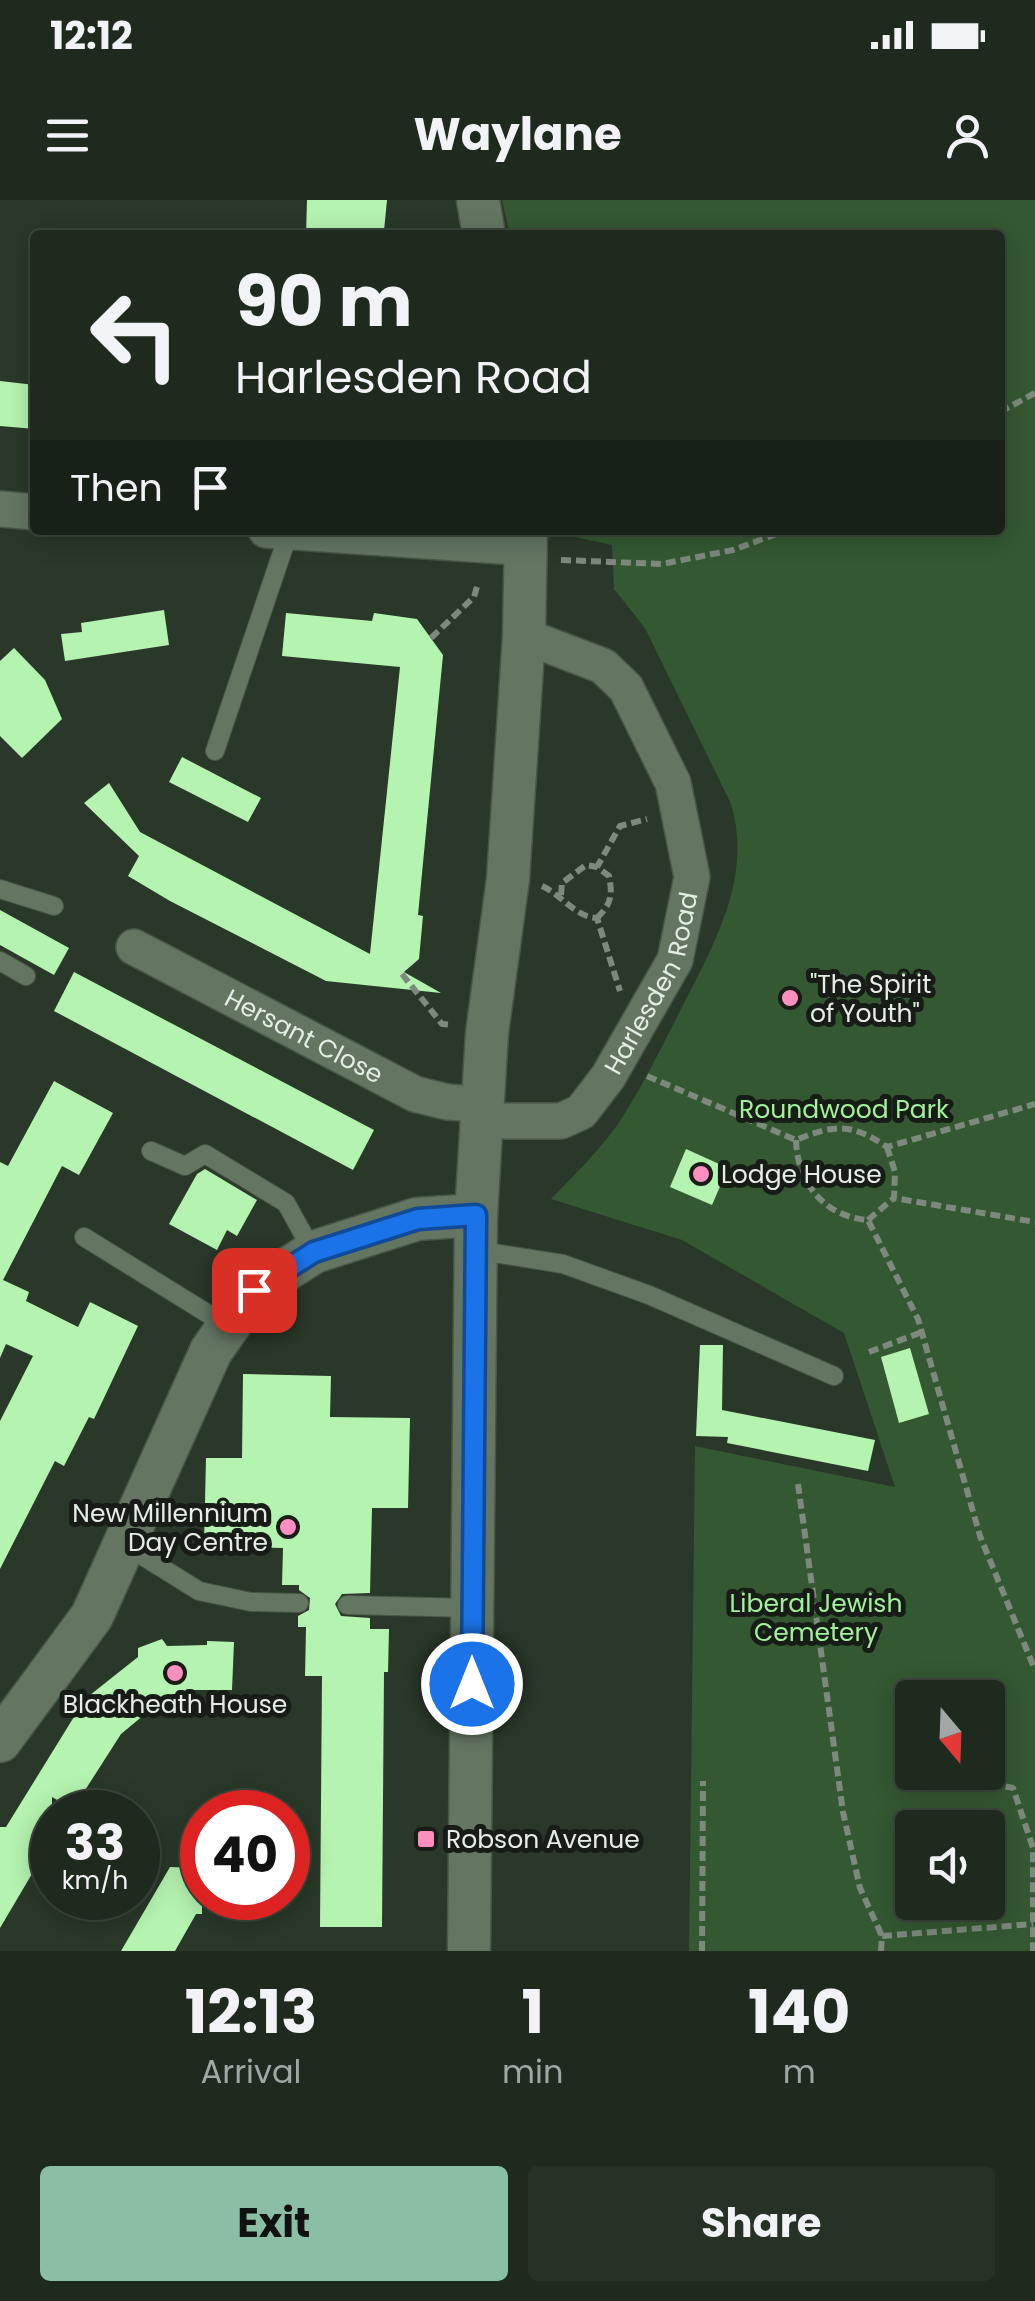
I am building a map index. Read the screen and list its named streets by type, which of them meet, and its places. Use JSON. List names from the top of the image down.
{
  "streets": {
    "street": ["Harlesden Road", "Hersant Close"]
  },
  "crossings": [
    ["Harlesden Road", "Hersant Close"]
  ],
  "parks": ["Roundwood Park", "Liberal Jewish Cemetery"],
  "places": {
    "other": [
      "\"The Spirit of Youth\"",
      "Lodge House",
      "New Millennium Day Centre",
      "Blackheath House"
    ],
    "transit": ["Robson Avenue"]
  },
  "north": "bottom",
  "page": {
    "status": "12:12",
    "header": "Waylane",
    "turn": ["90 m", "Harlesden Road"],
    "then": "Then",
    "speed": "33 km/h",
    "limit": "40",
    "eta": [
      "12:13",
      "Arrival",
      "1",
      "min",
      "140",
      "m"
    ],
    "buttons": ["Exit", "Share"]
  }
}
